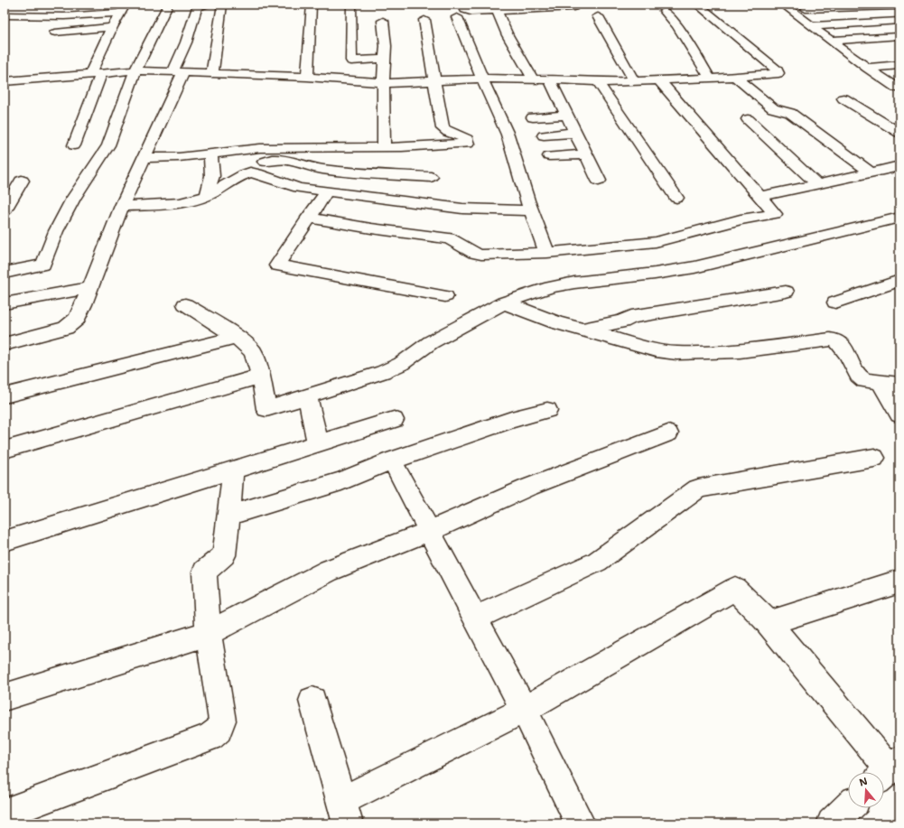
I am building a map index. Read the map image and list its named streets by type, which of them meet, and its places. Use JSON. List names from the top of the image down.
{
  "north": "top"
}
